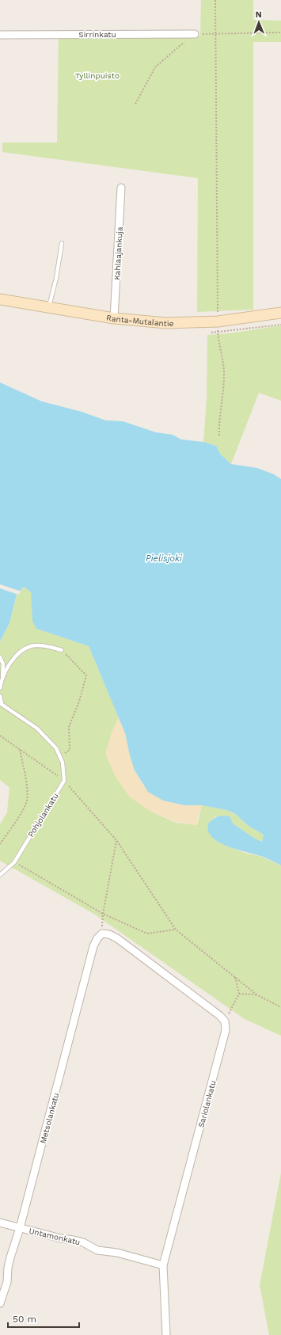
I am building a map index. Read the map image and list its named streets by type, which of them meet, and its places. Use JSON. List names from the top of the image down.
{
  "streets": {
    "street": [
      "Sirrinkatu",
      "Kahlaajankuja",
      "Ranta-Mutalantie",
      "Sariolankatu",
      "Metsolankatu",
      "Untamonkatu"
    ],
    "lane": ["Pohjolankatu"]
  },
  "crossings": [
    ["Kahlaajankuja", "Ranta-Mutalantie"],
    ["Sariolankatu", "Untamonkatu"],
    ["Metsolankatu", "Untamonkatu"]
  ],
  "water": ["Pielisjoki"],
  "parks": ["Tyllinpuisto"],
  "scale_bar": "50 m",
  "north": "top"
}
